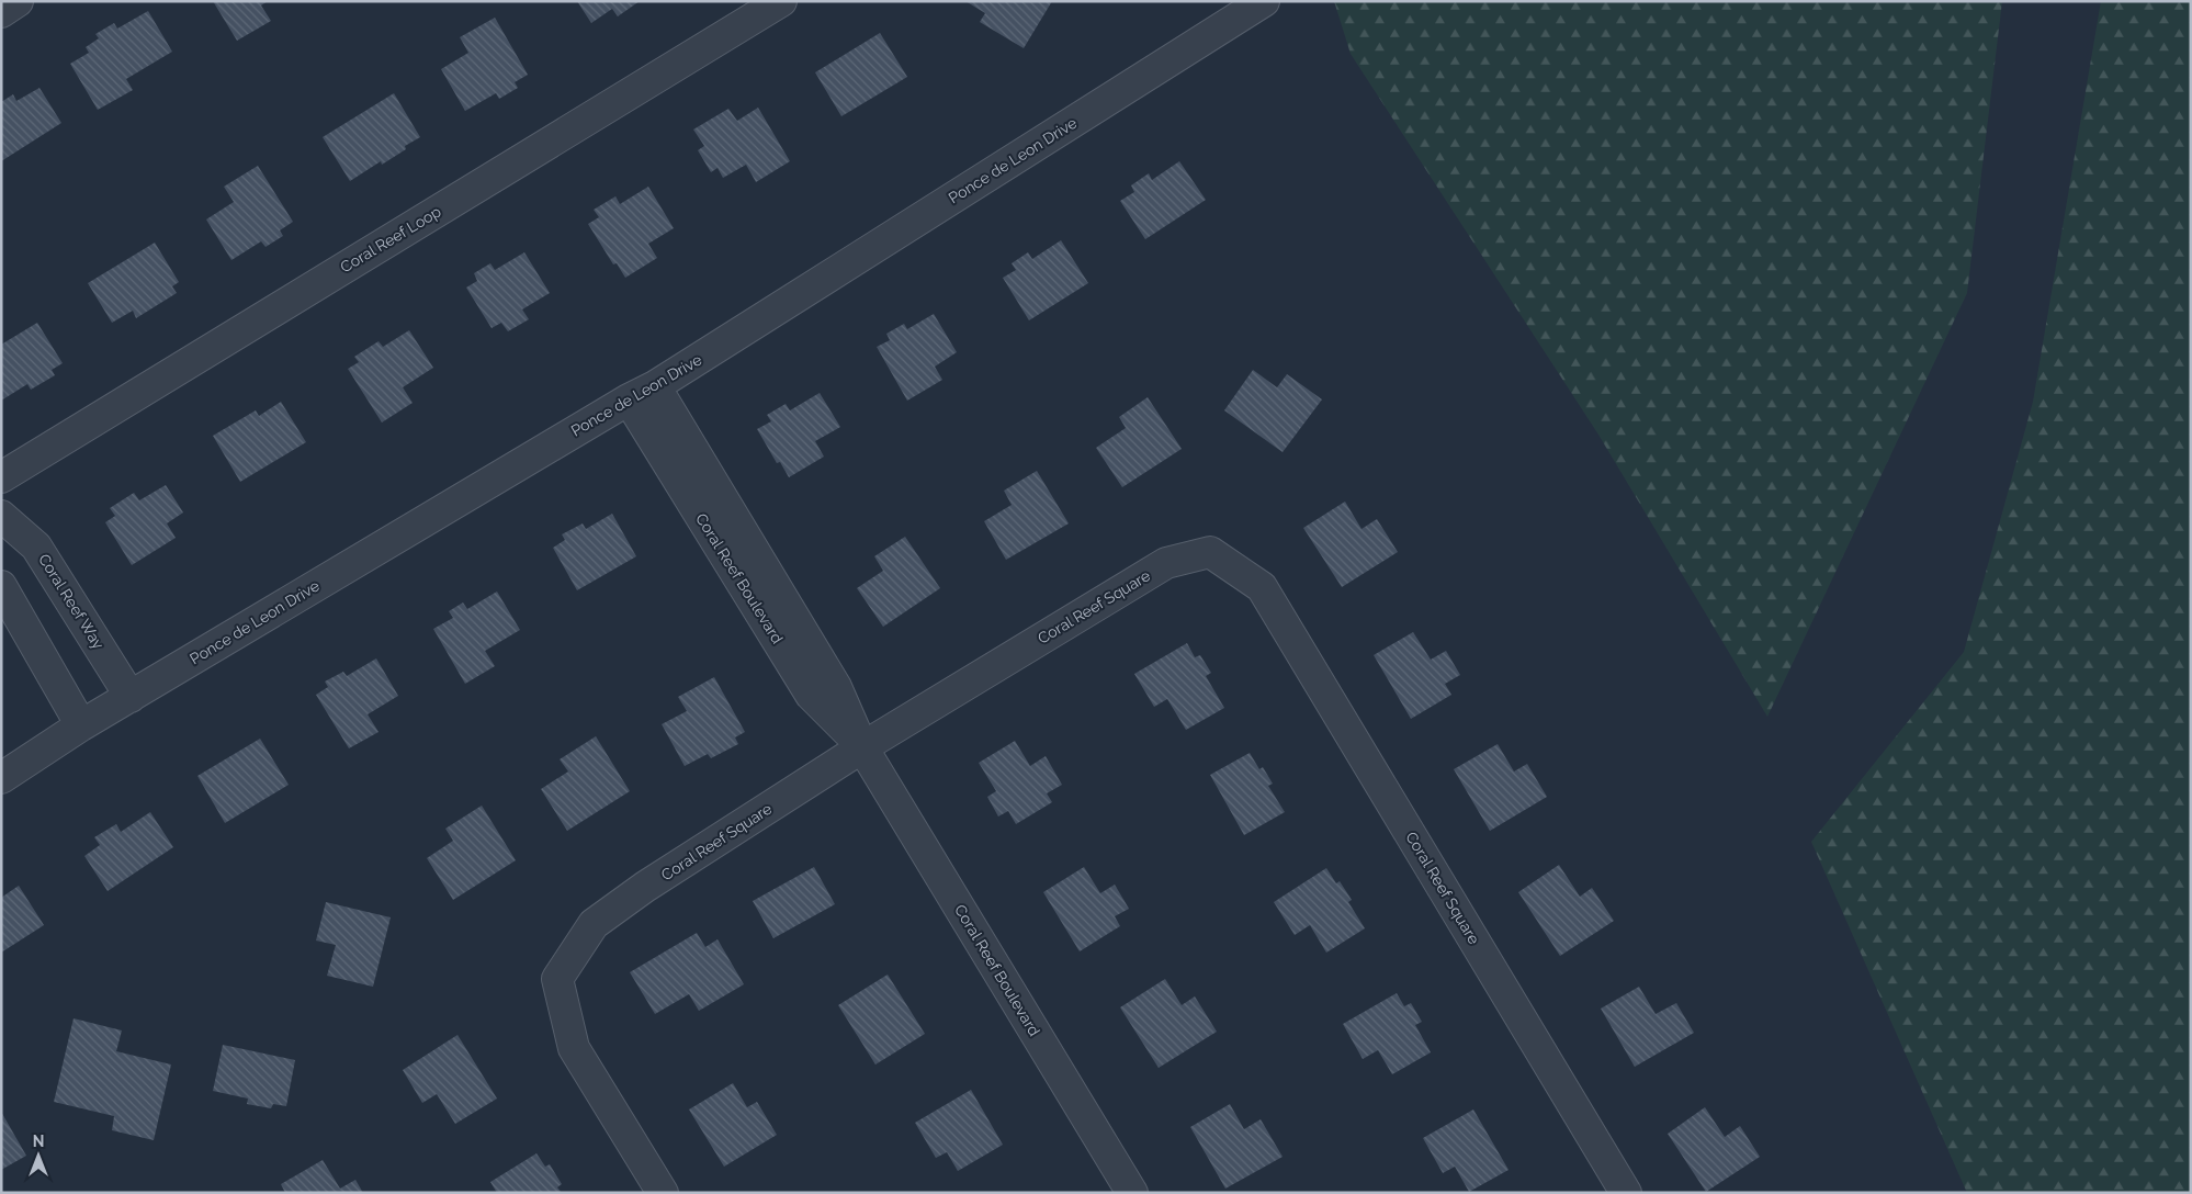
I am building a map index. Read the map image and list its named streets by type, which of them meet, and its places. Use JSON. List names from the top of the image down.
{
  "streets": {
    "street": [
      "Ponce de Leon Drive",
      "Coral Reef Loop",
      "Coral Reef Boulevard",
      "Coral Reef Way",
      "Coral Reef Square"
    ]
  },
  "crossings": [
    ["Ponce de Leon Drive", "Coral Reef Boulevard"],
    ["Ponce de Leon Drive", "Coral Reef Way"],
    ["Coral Reef Boulevard", "Coral Reef Square"]
  ],
  "north": "top"
}
